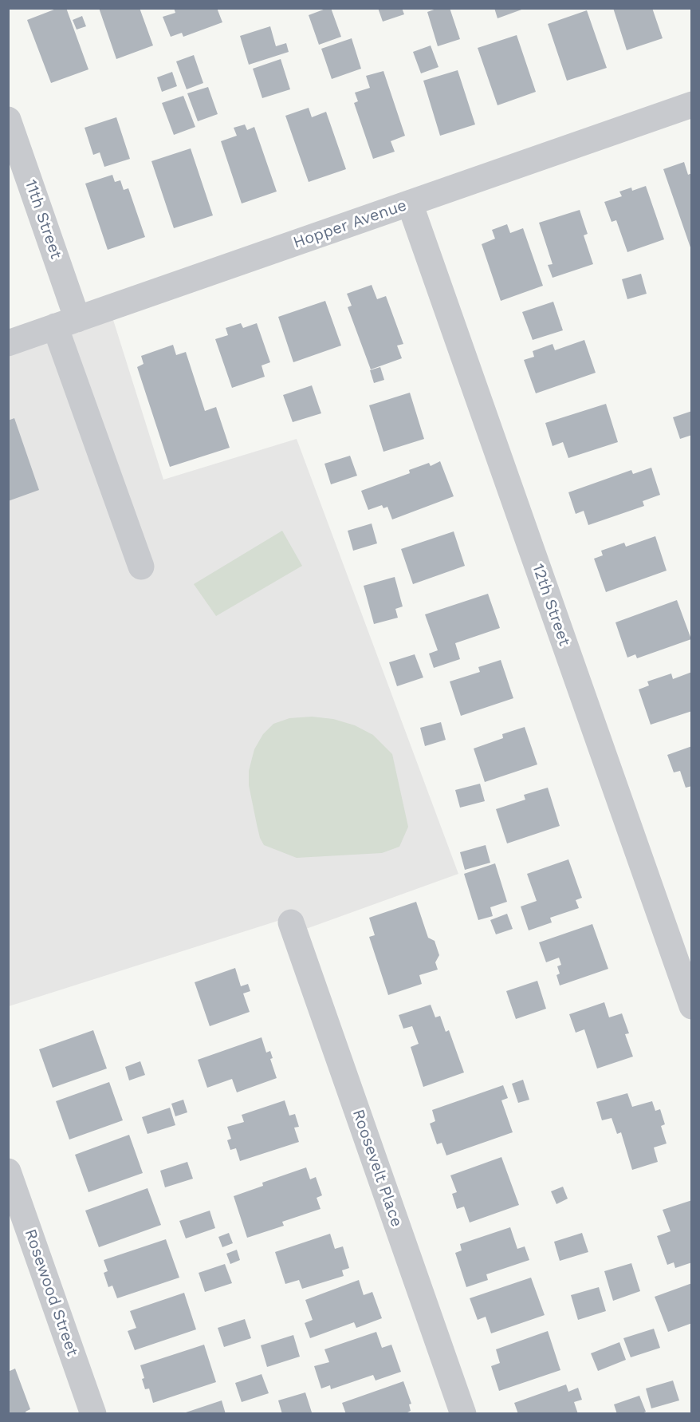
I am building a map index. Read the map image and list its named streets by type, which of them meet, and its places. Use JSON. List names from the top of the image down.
{
  "streets": {
    "street": [
      "11th Street",
      "Hopper Avenue",
      "12th Street",
      "Roosevelt Place",
      "Rosewood Street"
    ]
  },
  "crossings": [
    ["11th Street", "Hopper Avenue"],
    ["Hopper Avenue", "12th Street"]
  ]
}
